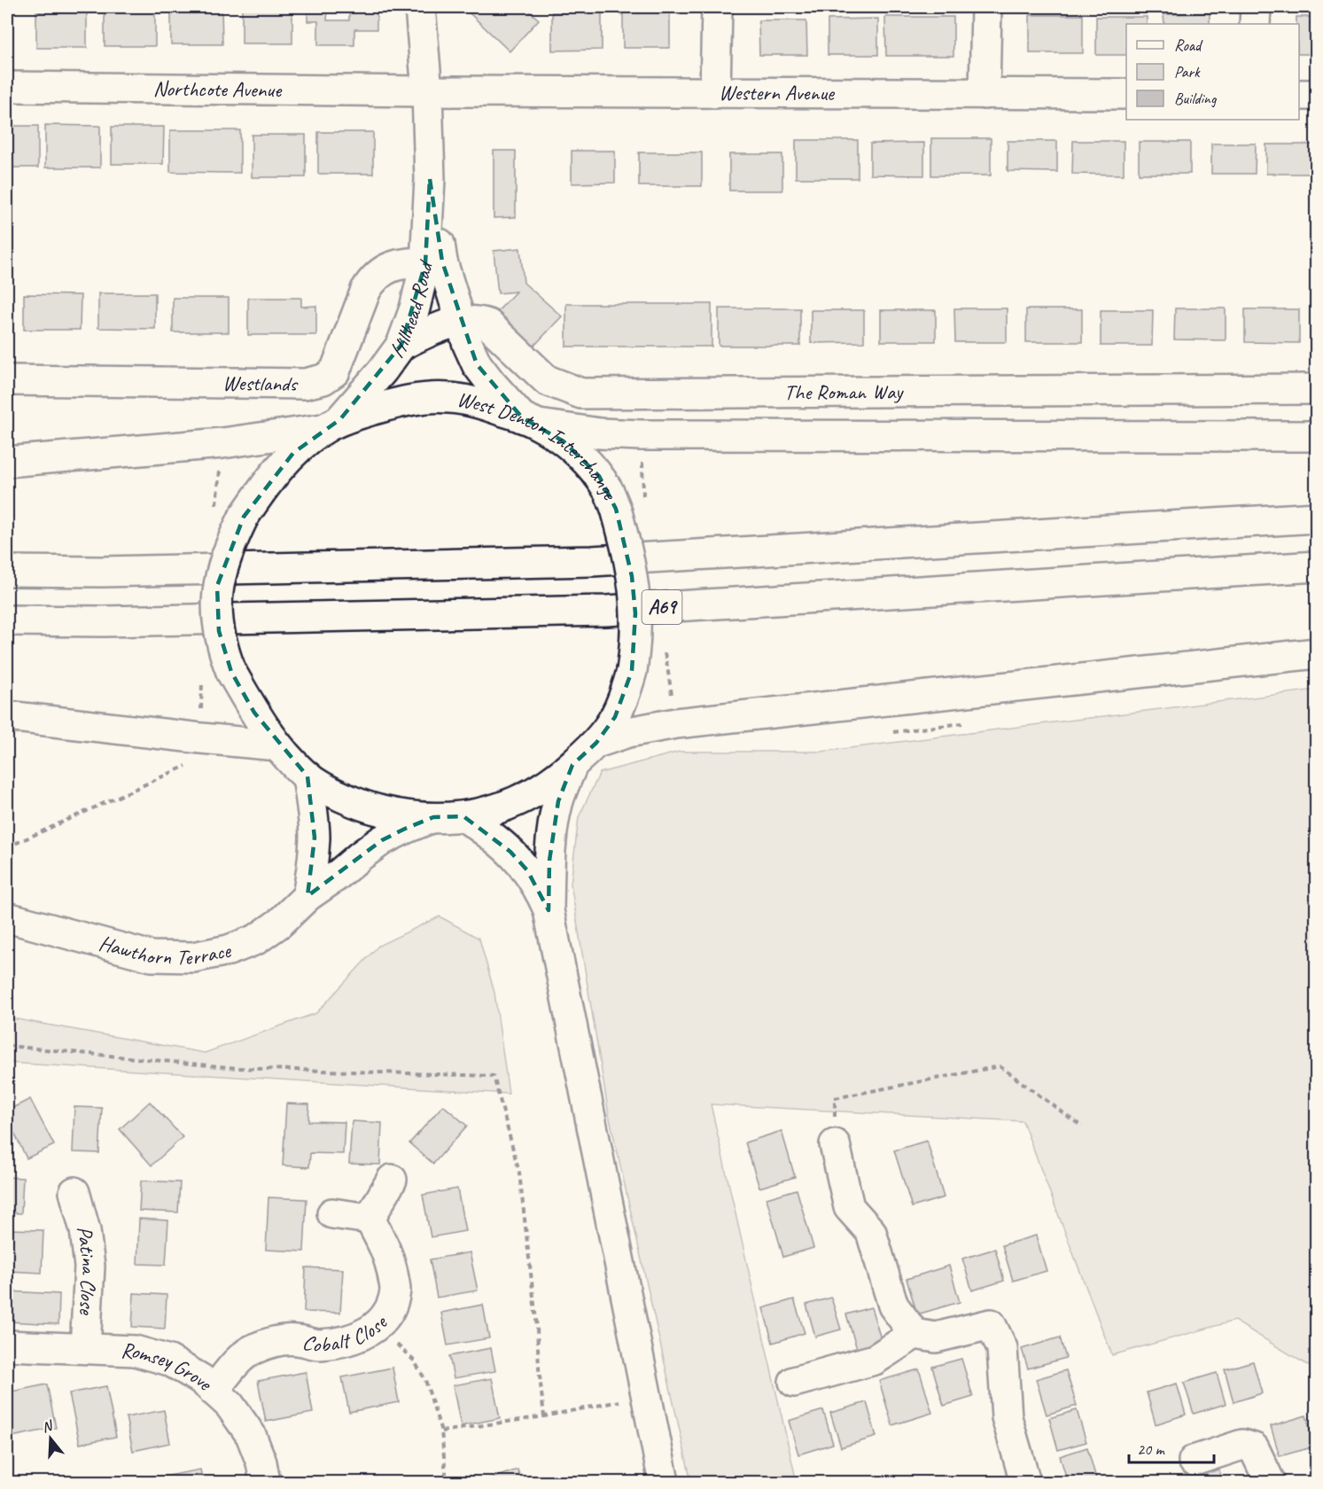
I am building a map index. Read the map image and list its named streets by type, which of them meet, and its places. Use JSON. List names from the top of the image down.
{
  "streets": {
    "main road": [
      "Northcote Avenue",
      "Western Avenue",
      "Hillhead Road",
      "Westlands",
      "The Roman Way",
      "West Denton Interchange",
      "A69",
      "Hawthorn Terrace",
      "Patina Close",
      "Cobalt Close",
      "Romsey Grove"
    ]
  },
  "crossings": [
    ["Northcote Avenue", "Western Avenue"],
    ["Northcote Avenue", "Hillhead Road"],
    ["Western Avenue", "Hillhead Road"],
    ["Hillhead Road", "Westlands"],
    ["Hillhead Road", "The Roman Way"],
    ["Hillhead Road", "West Denton Interchange"],
    ["West Denton Interchange", "Hawthorn Terrace"],
    ["Patina Close", "Romsey Grove"],
    ["Cobalt Close", "Romsey Grove"]
  ],
  "legend": ["Road", "Park", "Building"],
  "scale_bar": "20 m",
  "north": "top"
}
